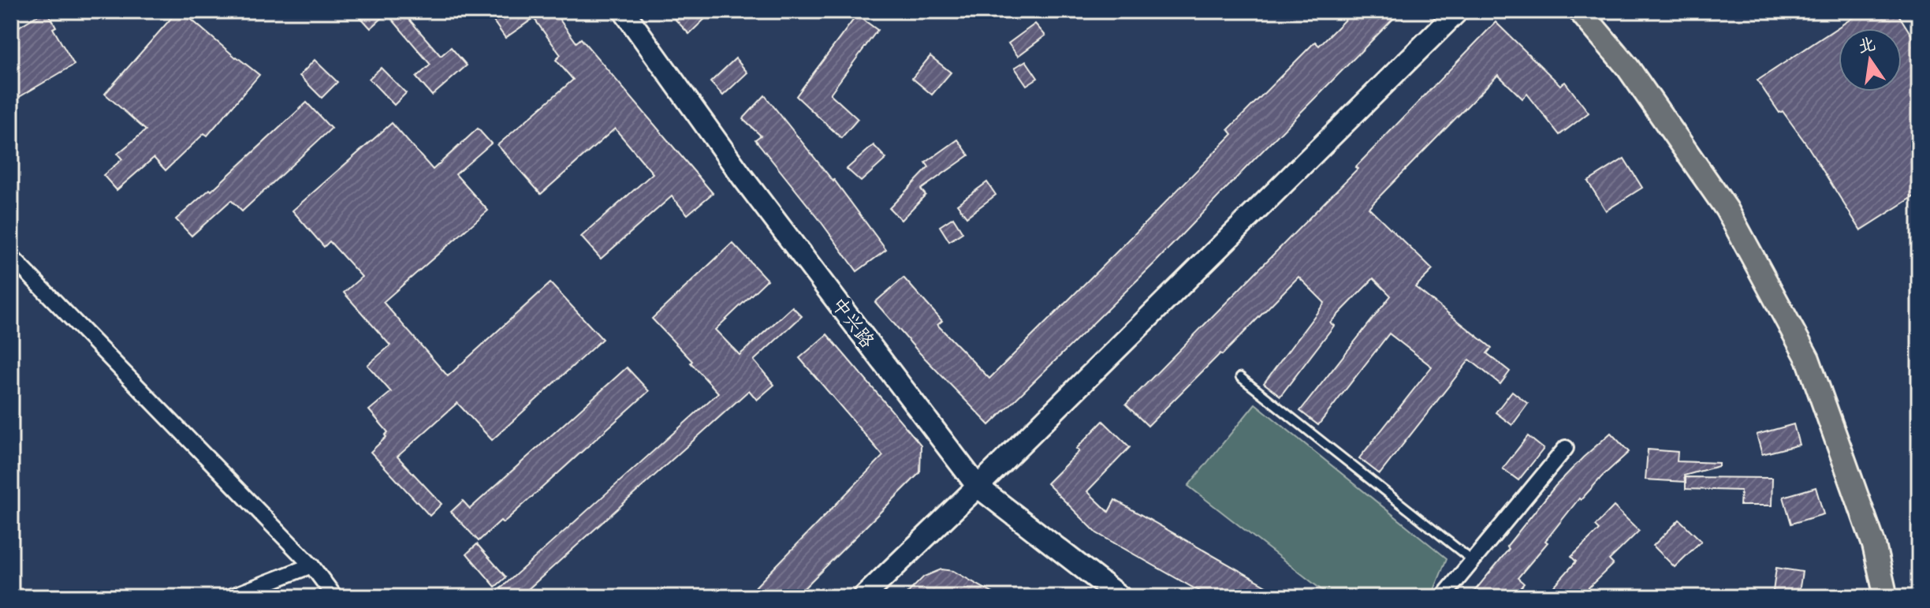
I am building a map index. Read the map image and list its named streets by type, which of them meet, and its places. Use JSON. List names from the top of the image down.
{
  "streets": {
    "main road": ["中兴路"]
  },
  "north": "top"
}
